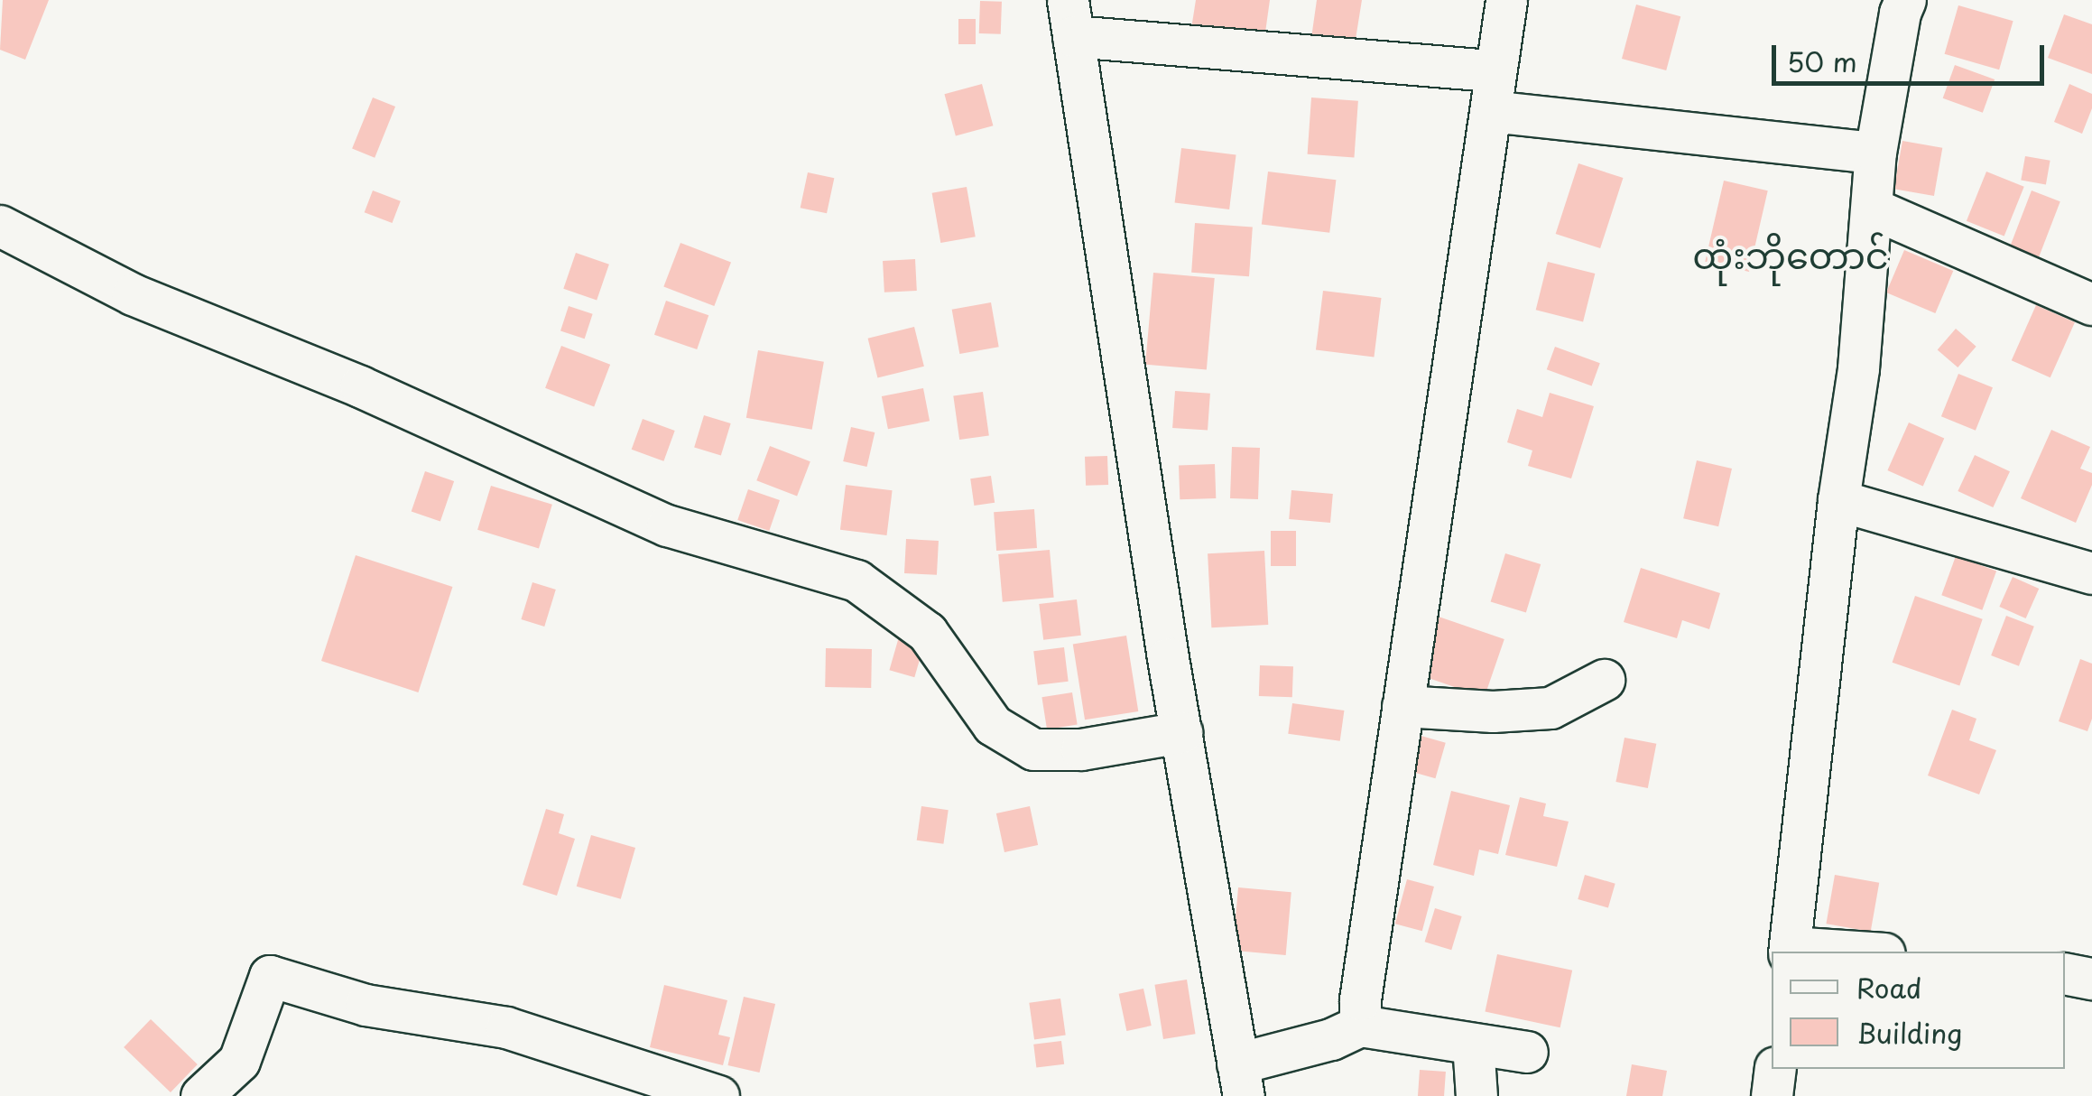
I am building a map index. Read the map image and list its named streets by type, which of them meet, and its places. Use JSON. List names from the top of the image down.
{
  "districts": ["ထုံးဘိုတောင်"],
  "legend": ["Road", "Building"],
  "scale_bar": "50 m"
}
